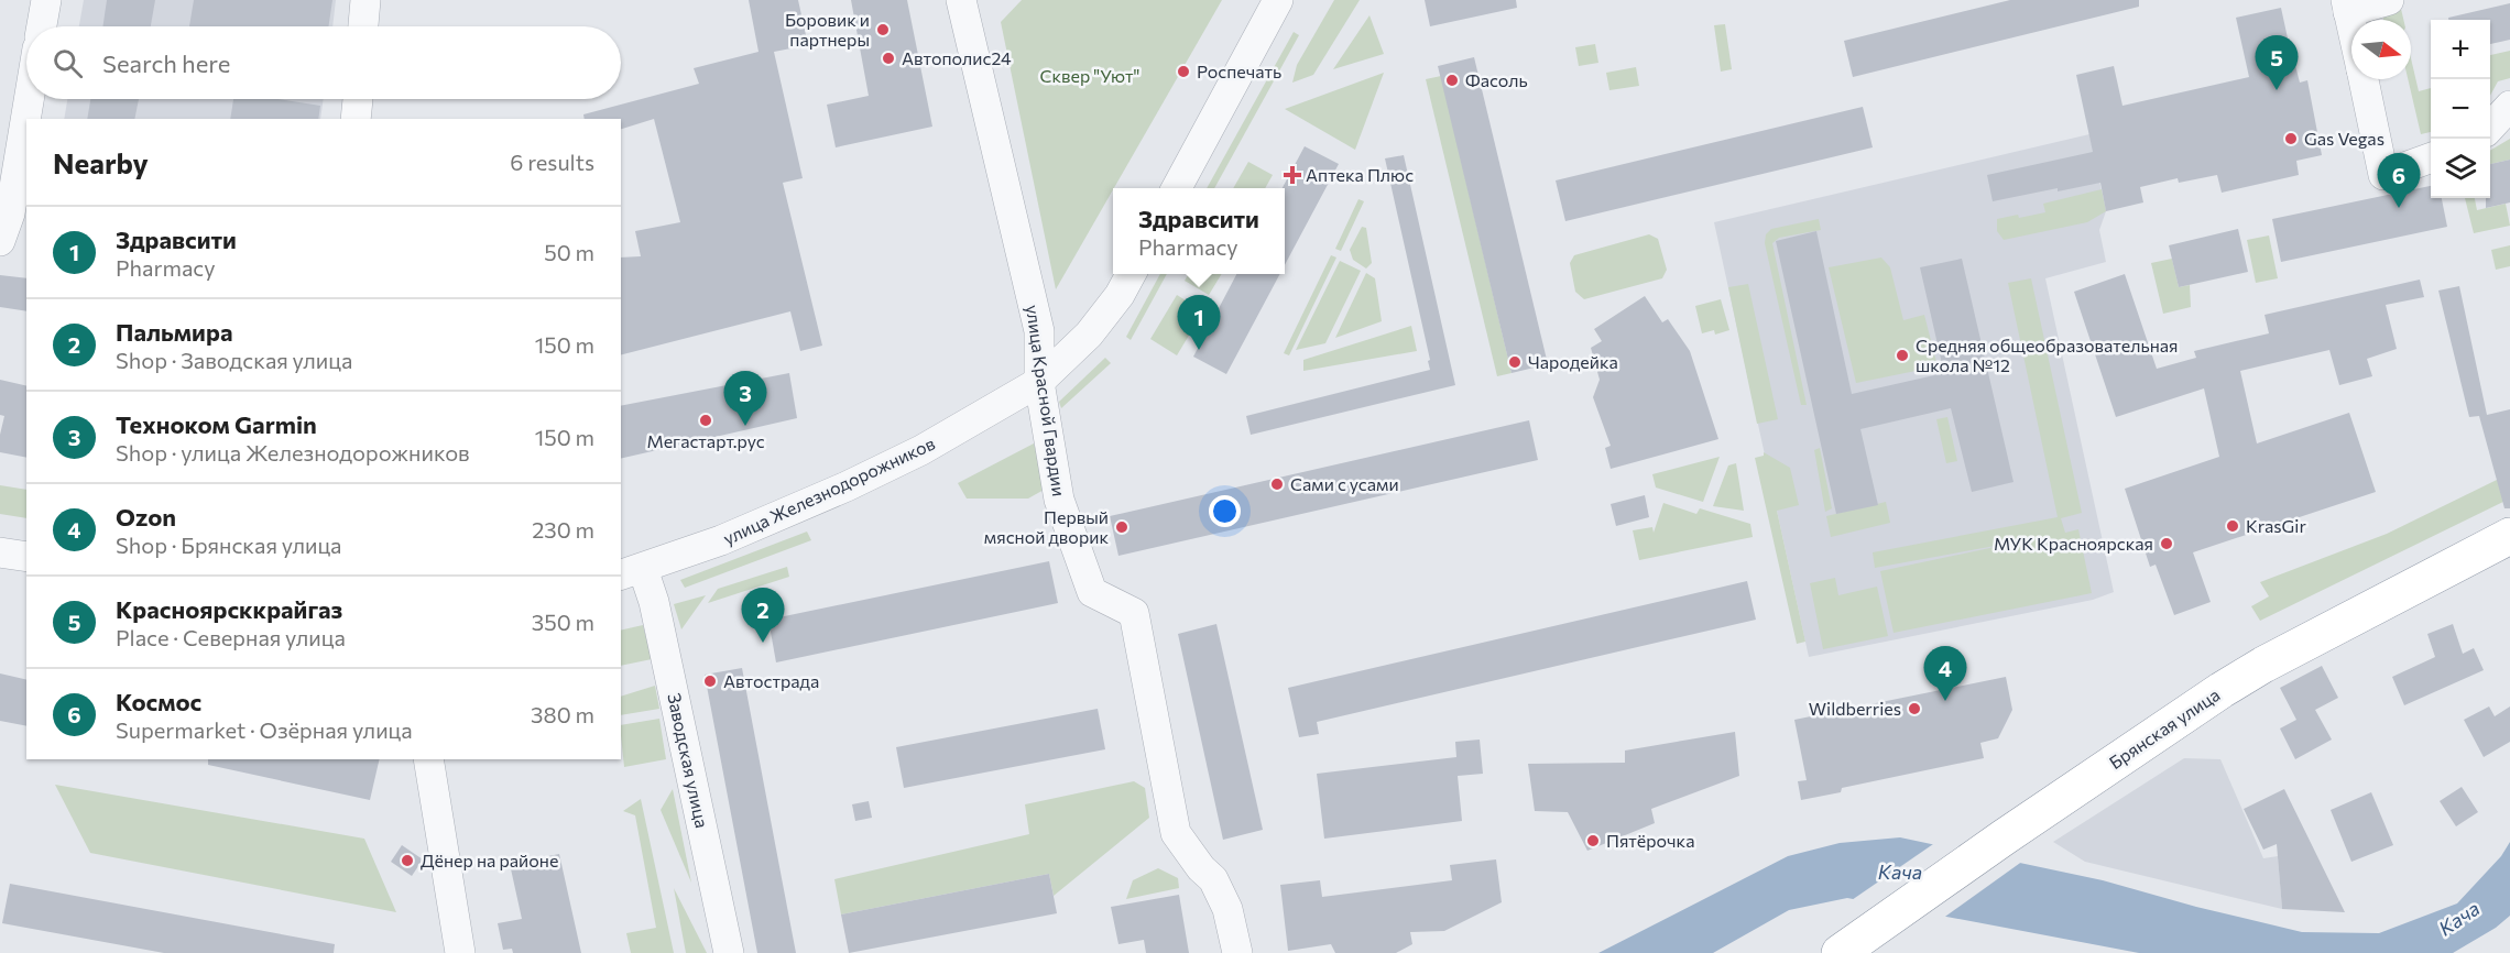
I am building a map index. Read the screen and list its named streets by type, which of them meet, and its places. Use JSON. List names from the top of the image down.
{
  "streets": {
    "highway": ["Брянская улица"],
    "street": ["улица Красной Гвардии", "улица Железнодорожников", "Заводская улица"]
  },
  "crossings": [
    ["улица Красной Гвардии", "улица Железнодорожников"],
    ["улица Железнодорожников", "Заводская улица"]
  ],
  "water": ["Кача"],
  "parks": ["Сквер \"Уют\""],
  "places": {
    "other": [
      "Боровик и партнеры",
      "Автополис24",
      "Роспечать",
      "Фасоль",
      "Gas Vegas",
      "Средняя общеобразовательная школа №12",
      "Чародейка",
      "Мегастарт.рус",
      "Сами с усами",
      "KrasGir",
      "Первый мясной дворик",
      "МУК Красноярская",
      "Автострада",
      "Wildberries",
      "Пятёрочка",
      "Дёнер на районе"
    ],
    "health": ["Аптека Плюс"]
  },
  "north": "right",
  "page": {
    "map_buttons": ["+", "−"],
    "search": "Search here",
    "pins": [
      "5",
      "6",
      "1",
      "3",
      "2",
      "4"
    ],
    "heading": ["Nearby", "6 results"],
    "popup": ["Здравсити", "Pharmacy"],
    "list": [
      {
        "mark": "1",
        "name": "Здравсити",
        "note": "Pharmacy",
        "value": "50 m"
      },
      {
        "mark": "2",
        "name": "Пальмира",
        "note": "Shop · Заводская улица",
        "value": "150 m"
      },
      {
        "mark": "3",
        "name": "Техноком Garmin",
        "note": "Shop · улица Железнодорожников",
        "value": "150 m"
      },
      {
        "mark": "4",
        "name": "Ozon",
        "note": "Shop · Брянская улица",
        "value": "230 m"
      },
      {
        "mark": "5",
        "name": "Красноярсккрайгаз",
        "note": "Place · Северная улица",
        "value": "350 m"
      },
      {
        "mark": "6",
        "name": "Космос",
        "note": "Supermarket · Озёрная улица",
        "value": "380 m"
      }
    ]
  }
}
